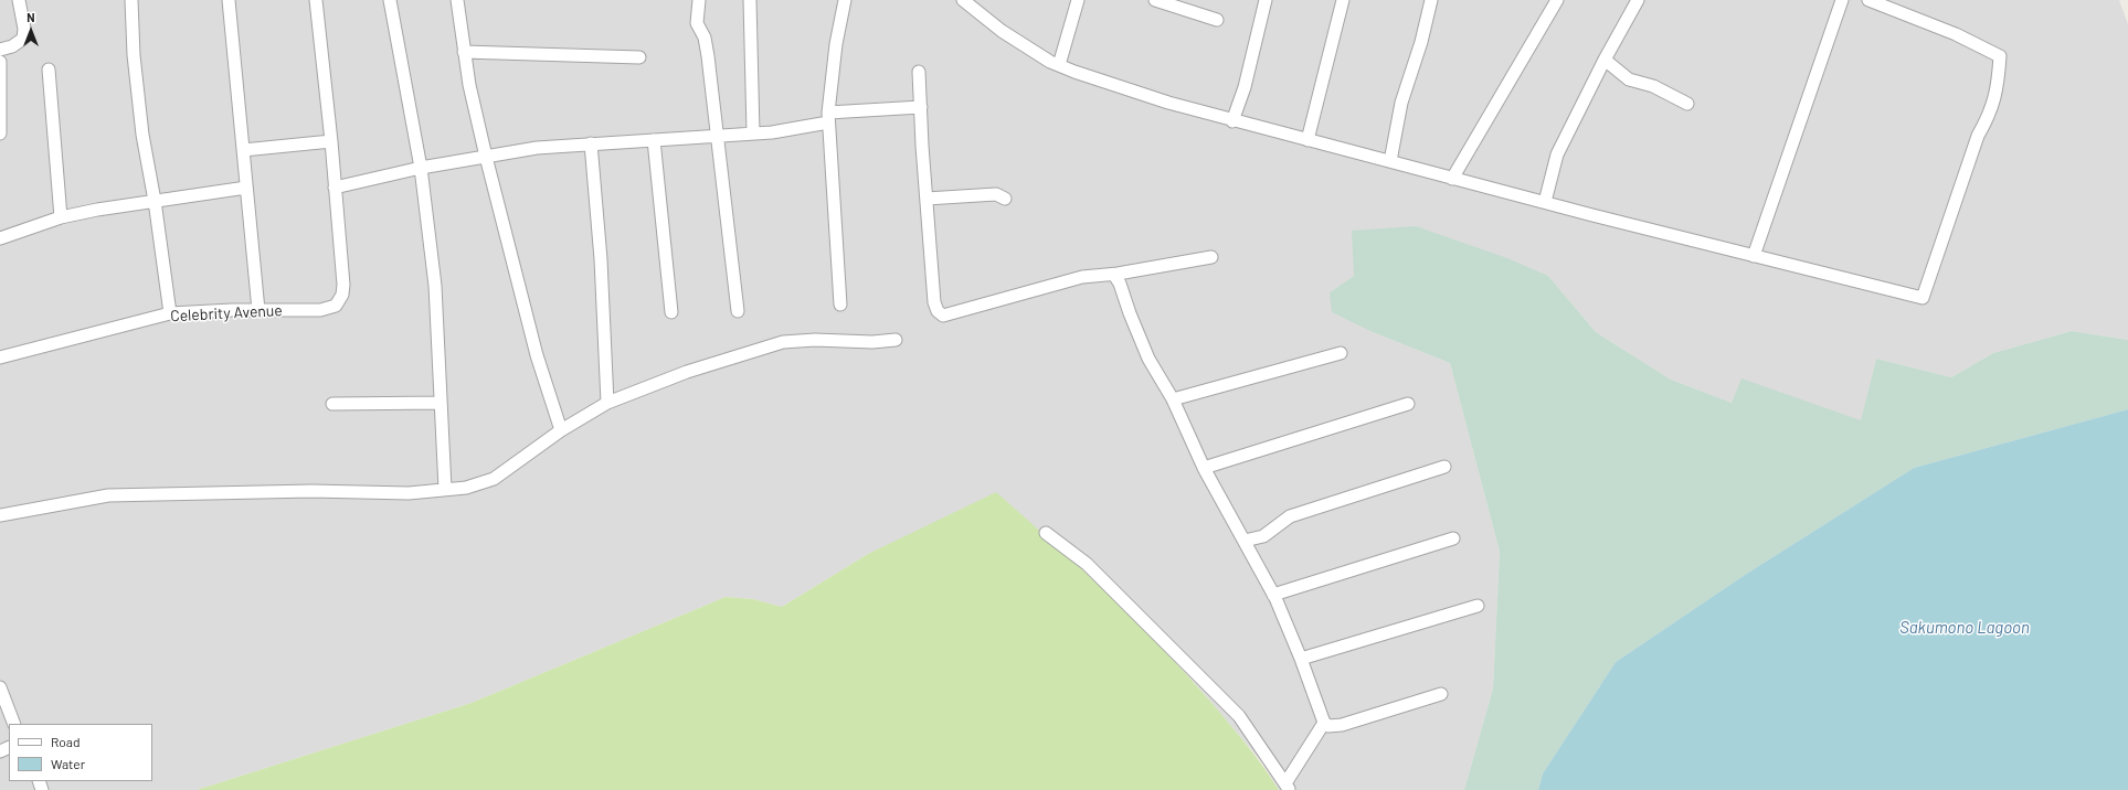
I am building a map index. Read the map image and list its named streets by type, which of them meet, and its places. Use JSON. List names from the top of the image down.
{
  "streets": {
    "street": ["Celebrity Avenue"]
  },
  "water": ["Sakumono Lagoon"],
  "legend": ["Road", "Water"],
  "north": "top"
}
